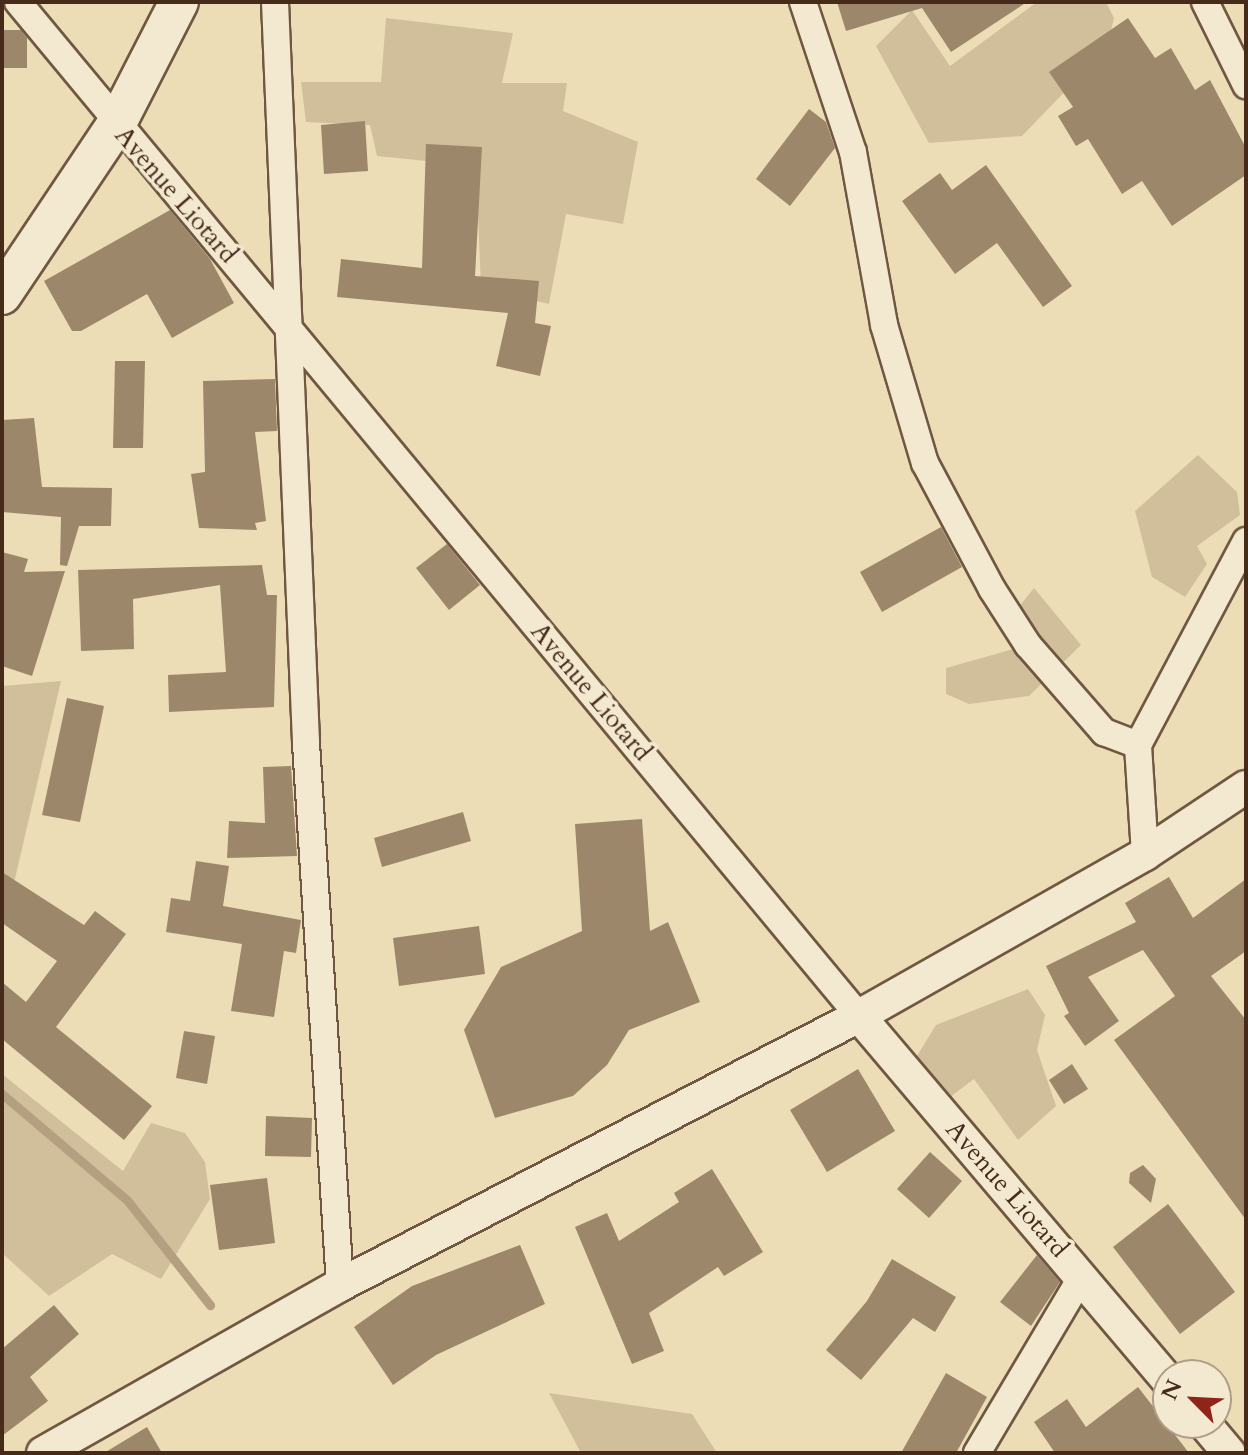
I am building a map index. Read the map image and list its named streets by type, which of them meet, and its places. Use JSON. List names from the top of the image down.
{
  "streets": {
    "street": ["Avenue Liotard"]
  },
  "north": "top left"
}
